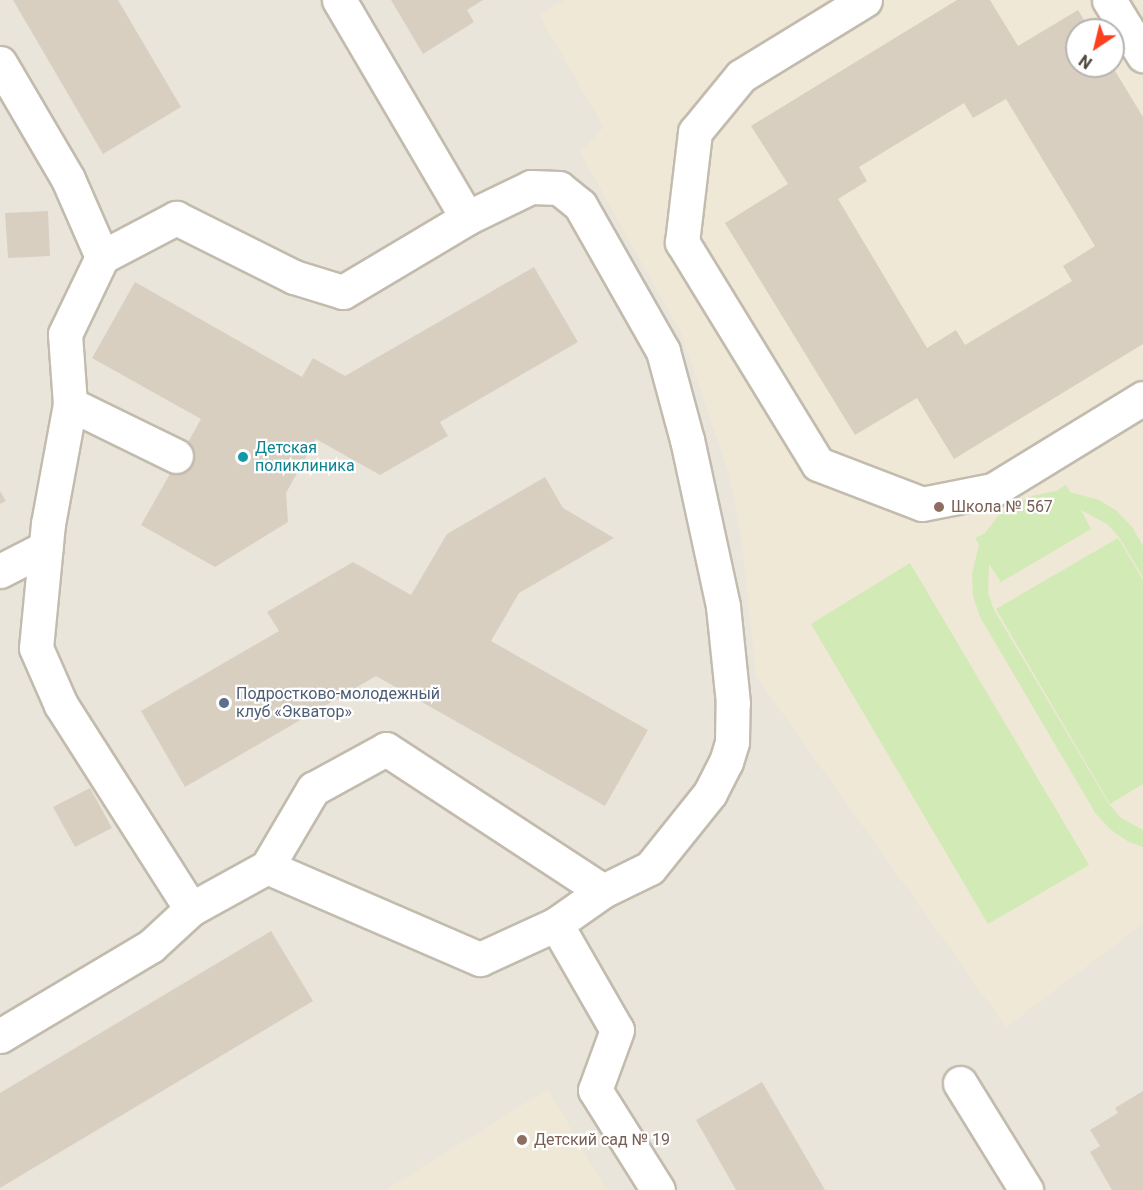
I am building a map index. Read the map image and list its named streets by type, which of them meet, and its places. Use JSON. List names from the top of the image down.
{
  "places": [
    "Детская поликлиника",
    "Школа № 567",
    "Подростково-молодежный клуб «Экватор»",
    "Детский сад № 19"
  ],
  "north": "bottom left"
}
